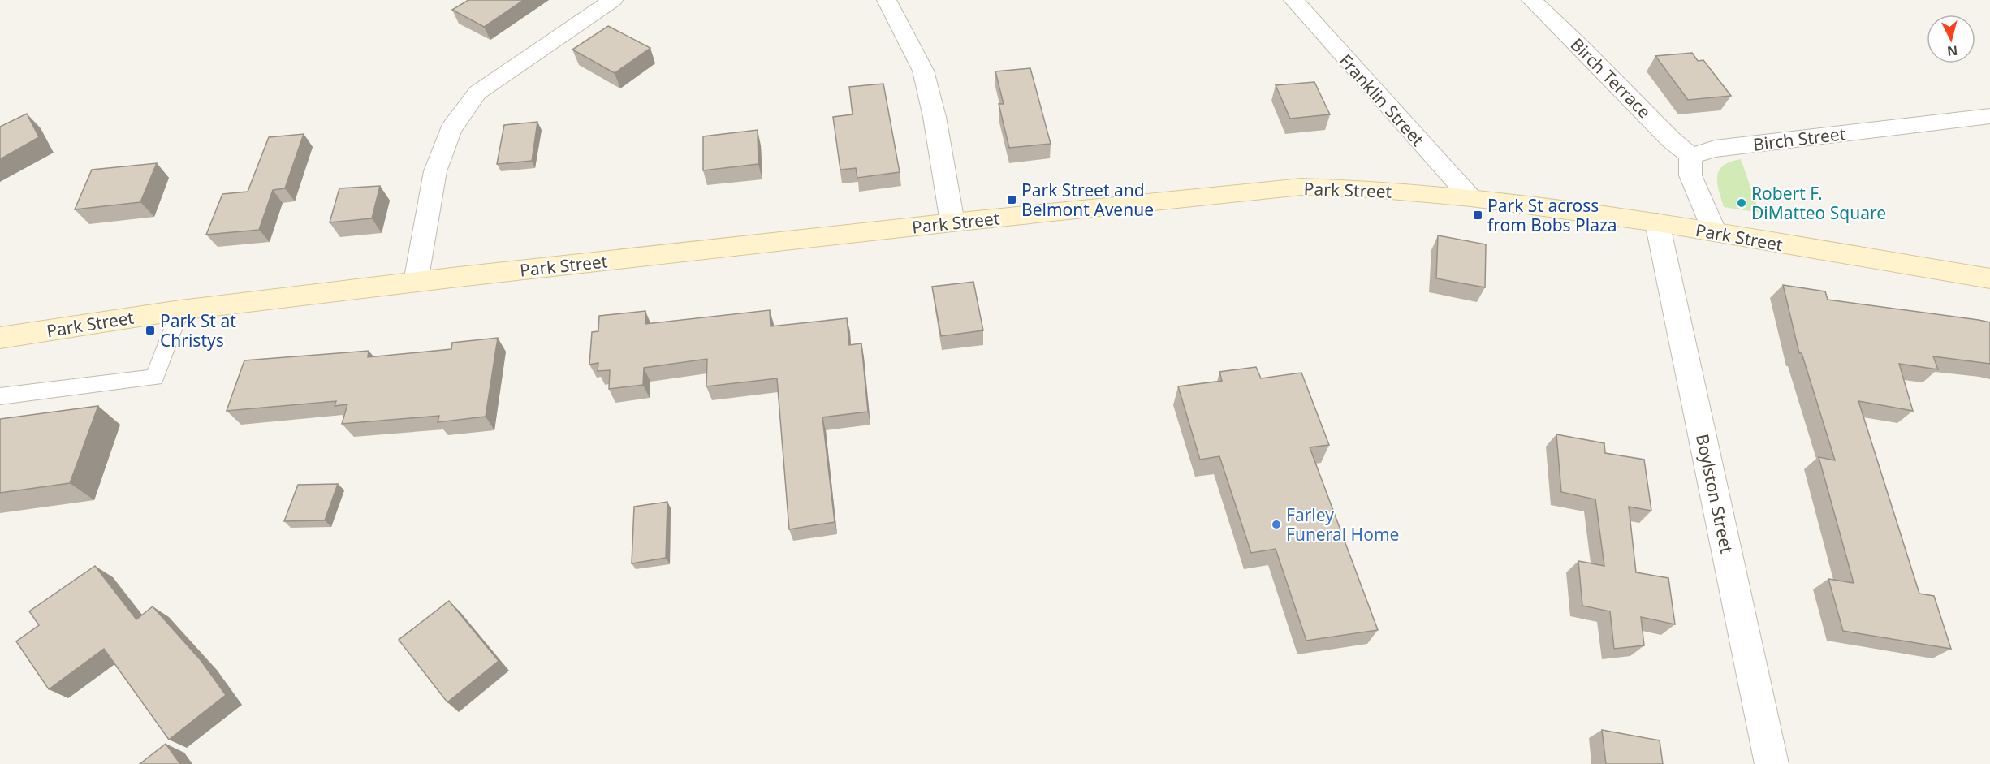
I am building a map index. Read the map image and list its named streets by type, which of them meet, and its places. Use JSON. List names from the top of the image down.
{
  "streets": {
    "main road": ["Park Street"],
    "street": [
      "Birch Terrace",
      "Franklin Street",
      "Birch Street",
      "Boylston Street"
    ]
  },
  "crossings": [
    ["Birch Terrace", "Birch Street"],
    ["Franklin Street", "Park Street"],
    ["Park Street", "Boylston Street"]
  ],
  "places": {
    "transit": ["Park Street and Belmont Avenue", "Park St across from Bobs Plaza", "Park St at Christys"],
    "other": ["Robert F. DiMatteo Square", "Farley Funeral Home"]
  },
  "north": "bottom"
}
